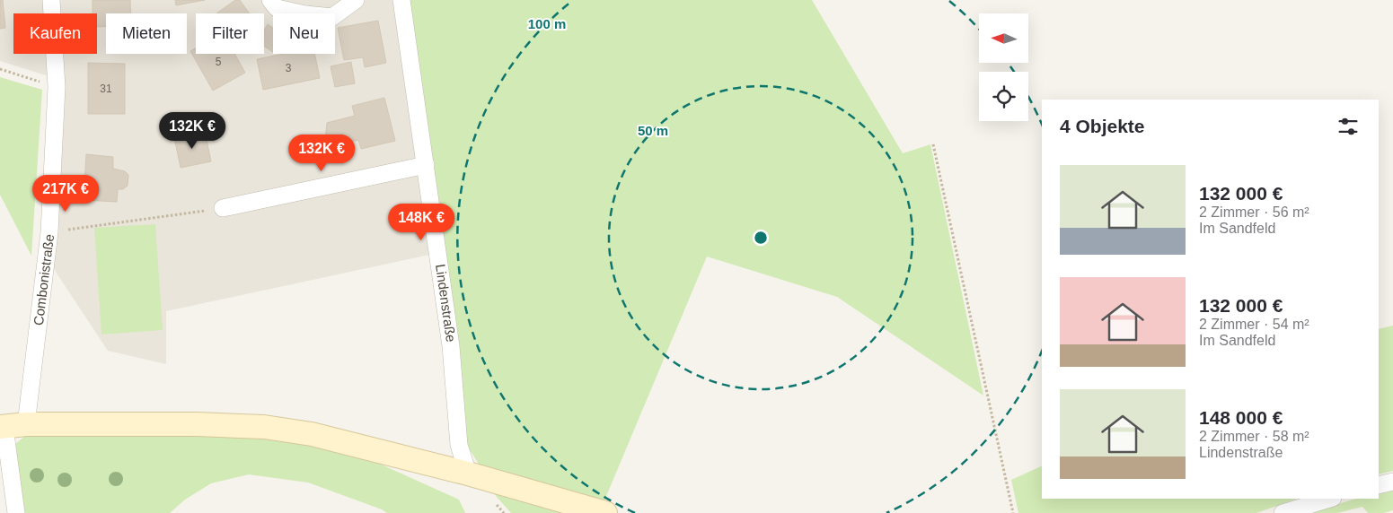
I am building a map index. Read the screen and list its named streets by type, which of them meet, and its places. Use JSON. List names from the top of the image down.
{
  "streets": {
    "street": ["Combonistraße", "Lindenstraße"]
  },
  "house_numbers": ["5", "3", "31"],
  "north": "left",
  "page": {
    "chip": [
      "Kaufen",
      "Mieten",
      "Filter",
      "Neu"
    ],
    "heading": "4 Objekte",
    "price": [
      "132K €",
      "132K €",
      "217K €",
      "148K €"
    ],
    "list": [
      {
        "name": "132 000 €",
        "note": "2 Zimmer · 56 m² · Im Sandfeld"
      },
      {
        "name": "132 000 €",
        "note": "2 Zimmer · 54 m² · Im Sandfeld"
      },
      {
        "name": "148 000 €",
        "note": "2 Zimmer · 58 m² · Lindenstraße"
      }
    ]
  },
  "rings": ["100 m", "50 m"]
}
